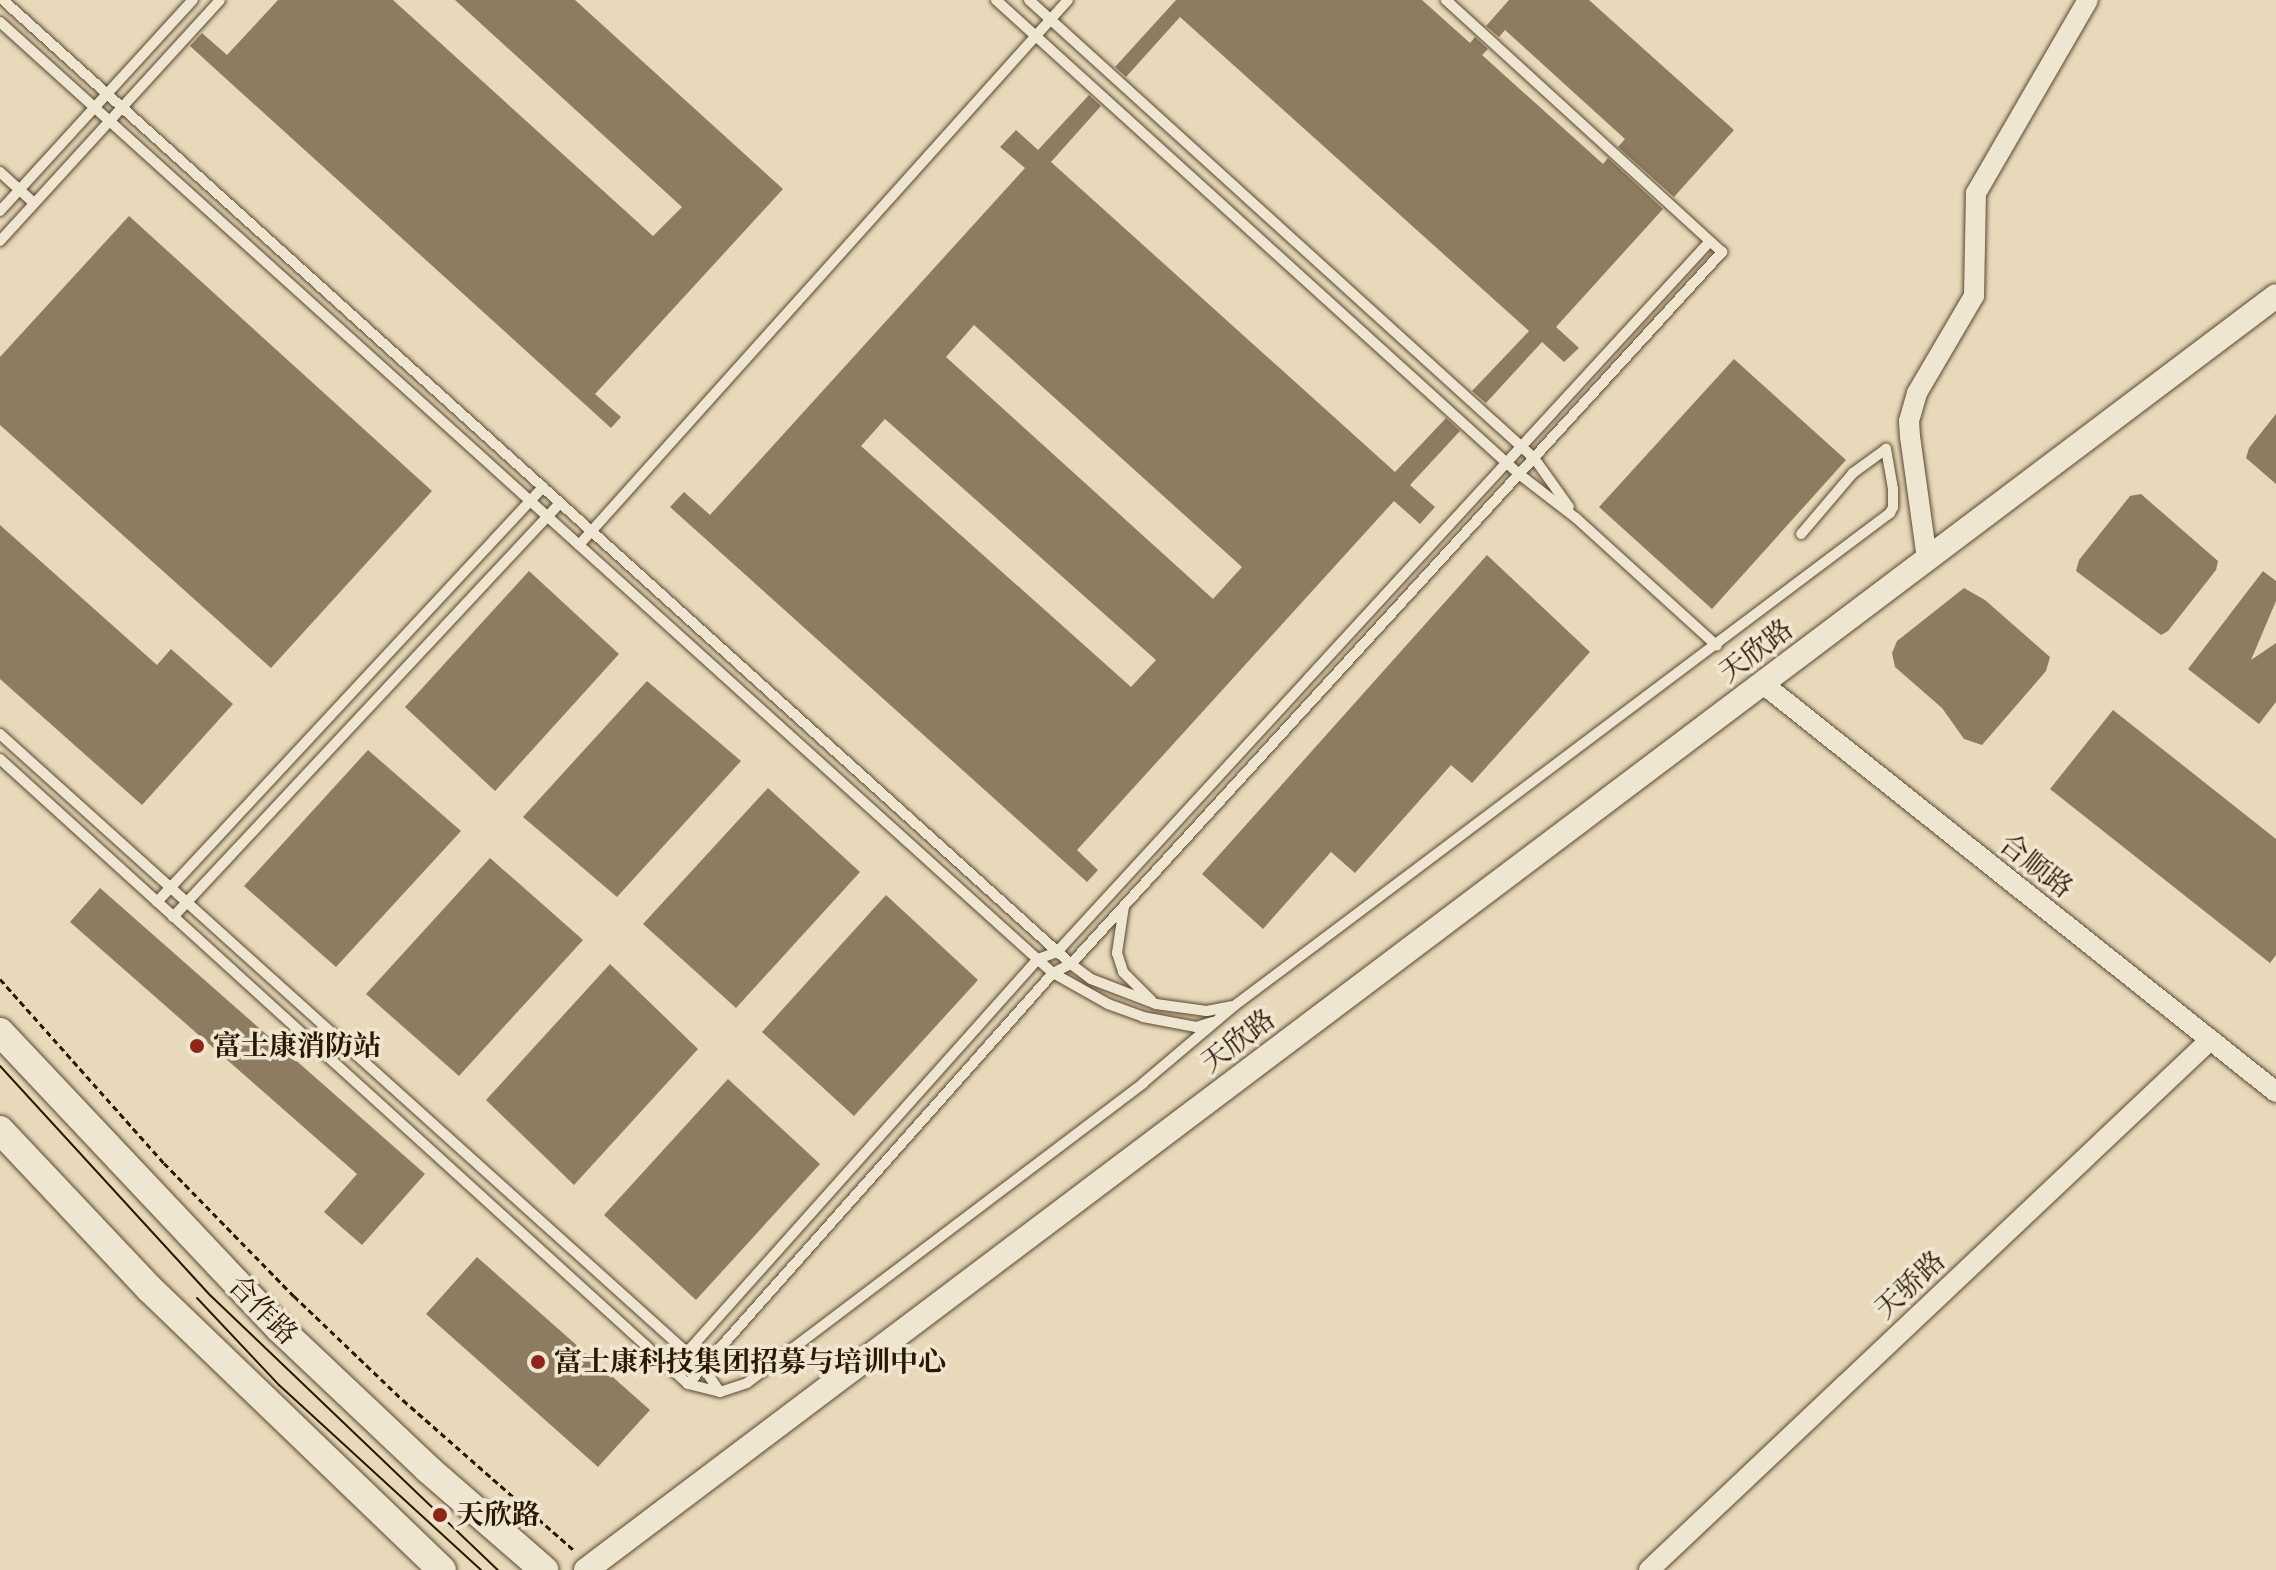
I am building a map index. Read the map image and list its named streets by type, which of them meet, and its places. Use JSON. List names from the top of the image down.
{
  "streets": {
    "main road": ["合作路"],
    "street": ["天欣路", "合顺路", "天骄路"]
  },
  "crossings": [
    ["天欣路", "合顺路"],
    ["合顺路", "天骄路"]
  ],
  "places": ["富士康消防站", "富士康科技集团招募与培训中心", "天欣路"]
}
